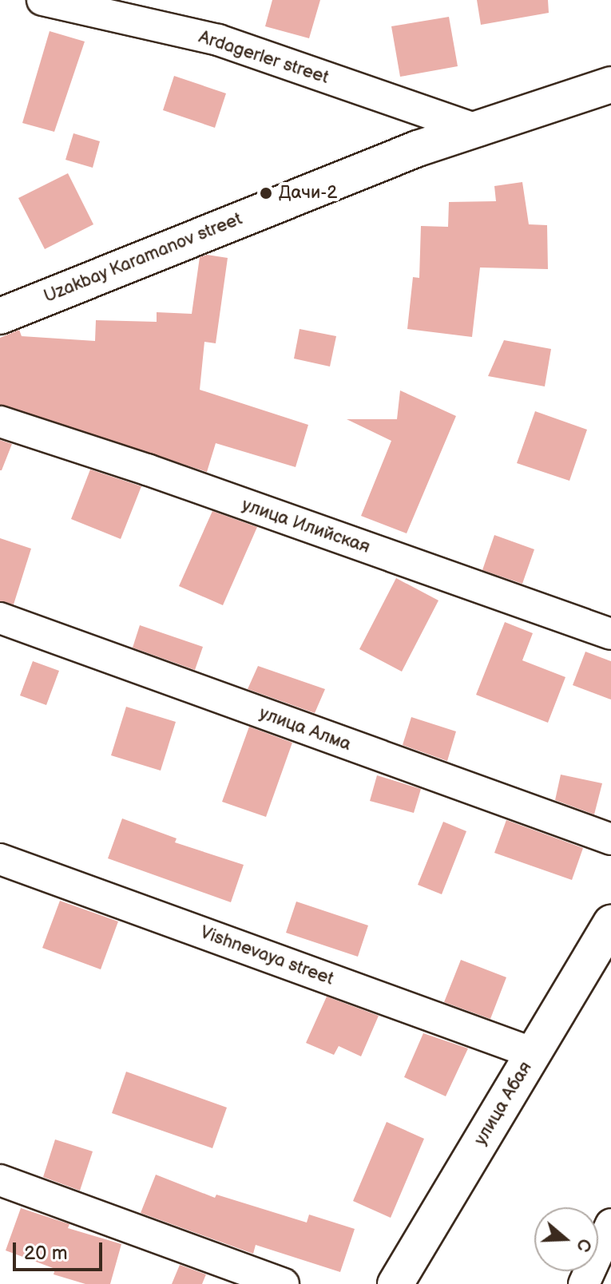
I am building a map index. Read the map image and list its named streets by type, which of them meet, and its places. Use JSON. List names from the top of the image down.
{
  "streets": {
    "street": [
      "Ardagerler street",
      "Uzakbay Karamanov street",
      "улица Илийская",
      "улица Алма",
      "Vishnevaya street",
      "улица Абая"
    ]
  },
  "crossings": [
    ["Ardagerler street", "Uzakbay Karamanov street"],
    ["Vishnevaya street", "улица Абая"]
  ],
  "places": ["Дачи-2"],
  "scale_bar": "20 m",
  "north": "right"
}
